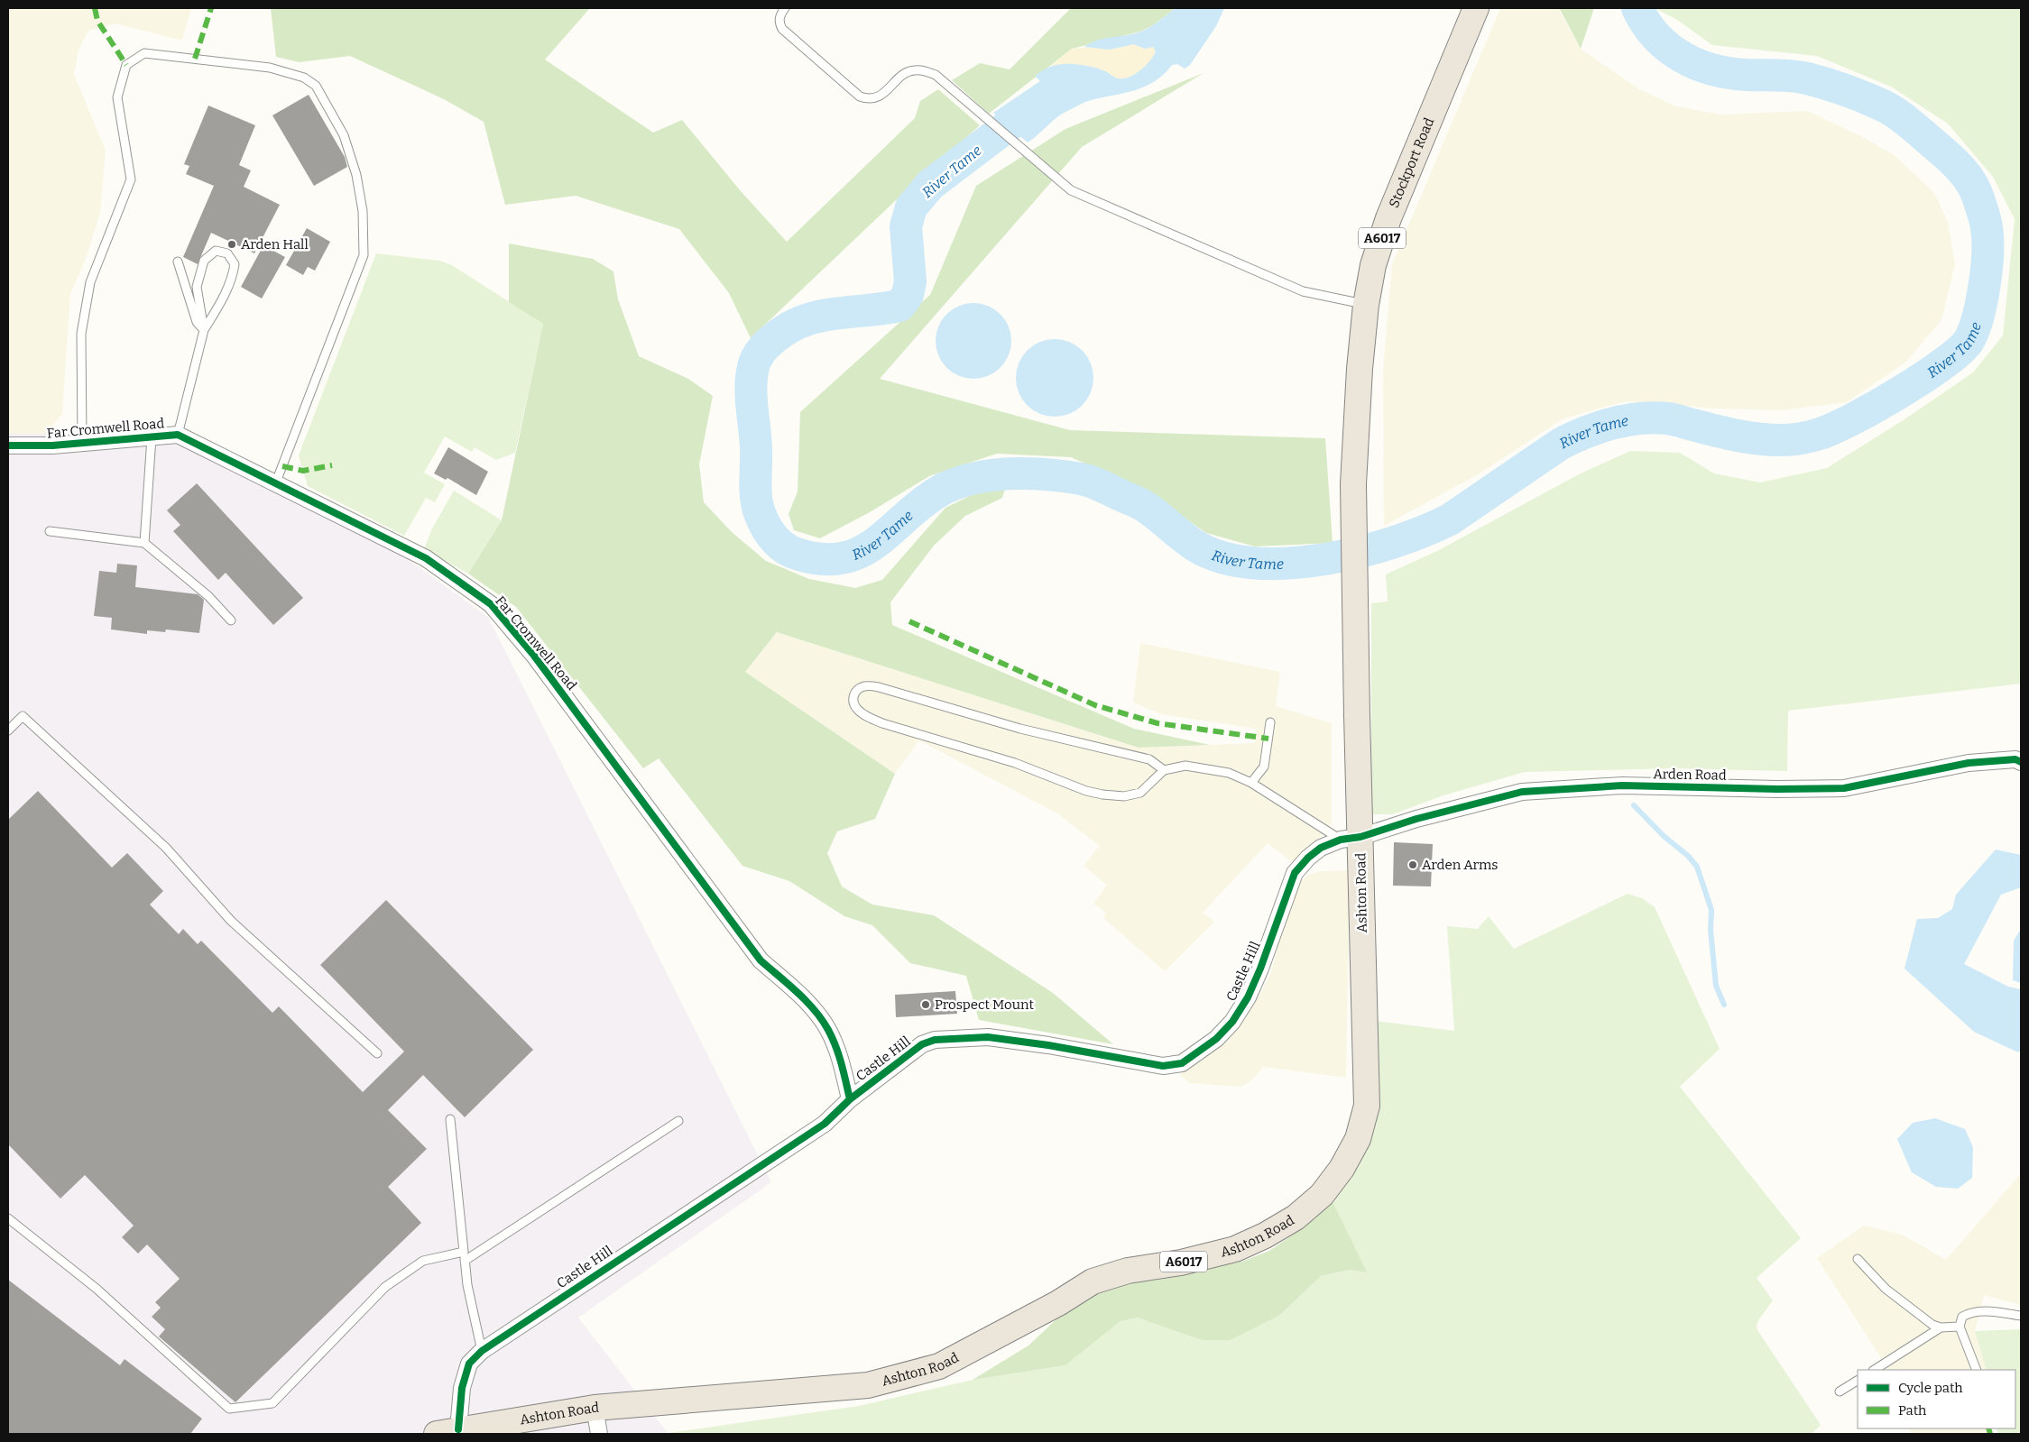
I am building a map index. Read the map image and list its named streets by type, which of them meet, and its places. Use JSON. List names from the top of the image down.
{
  "streets": {
    "highway": ["Stockport Road", "A6017", "Ashton Road"],
    "street": ["Far Cromwell Road", "Arden Road", "Castle Hill"]
  },
  "crossings": [
    ["Stockport Road", "Ashton Road"],
    ["Far Cromwell Road", "Castle Hill"],
    ["Arden Road", "Ashton Road"],
    ["Arden Road", "Castle Hill"],
    ["Ashton Road", "Castle Hill"]
  ],
  "water": ["River Tame"],
  "places": ["Arden Hall", "Arden Arms", "Prospect Mount"],
  "legend": ["Cycle path", "Path"]
}
